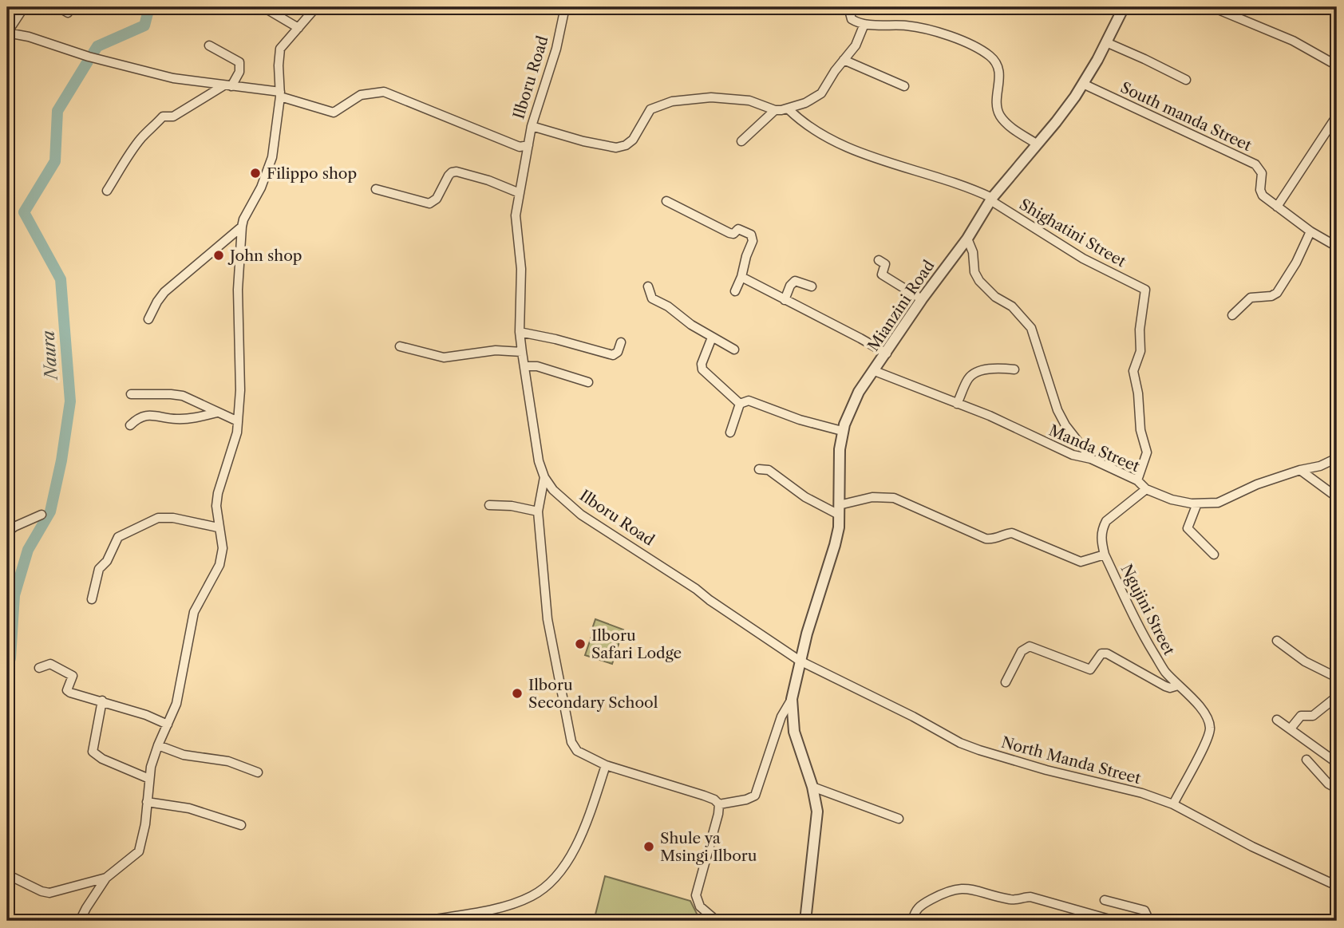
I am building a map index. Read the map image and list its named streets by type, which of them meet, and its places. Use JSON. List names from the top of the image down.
{
  "streets": {
    "street": [
      "Ilboru Road",
      "South manda Street",
      "Shighatini Street",
      "Mianzini Road",
      "Manda Street",
      "Ngujini Street",
      "North Manda Street"
    ]
  },
  "crossings": [
    ["Ilboru Road", "Mianzini Road"],
    ["Ilboru Road", "North Manda Street"],
    ["South manda Street", "Mianzini Road"],
    ["Shighatini Street", "Mianzini Road"],
    ["Shighatini Street", "Manda Street"],
    ["Mianzini Road", "Manda Street"],
    ["Mianzini Road", "North Manda Street"],
    ["Manda Street", "Ngujini Street"],
    ["Ngujini Street", "North Manda Street"]
  ],
  "water": ["Naura"],
  "places": [
    "Filippo shop",
    "John shop",
    "Ilboru Safari Lodge",
    "Ilboru Secondary School",
    "Shule ya Msingi Ilboru"
  ]
}
